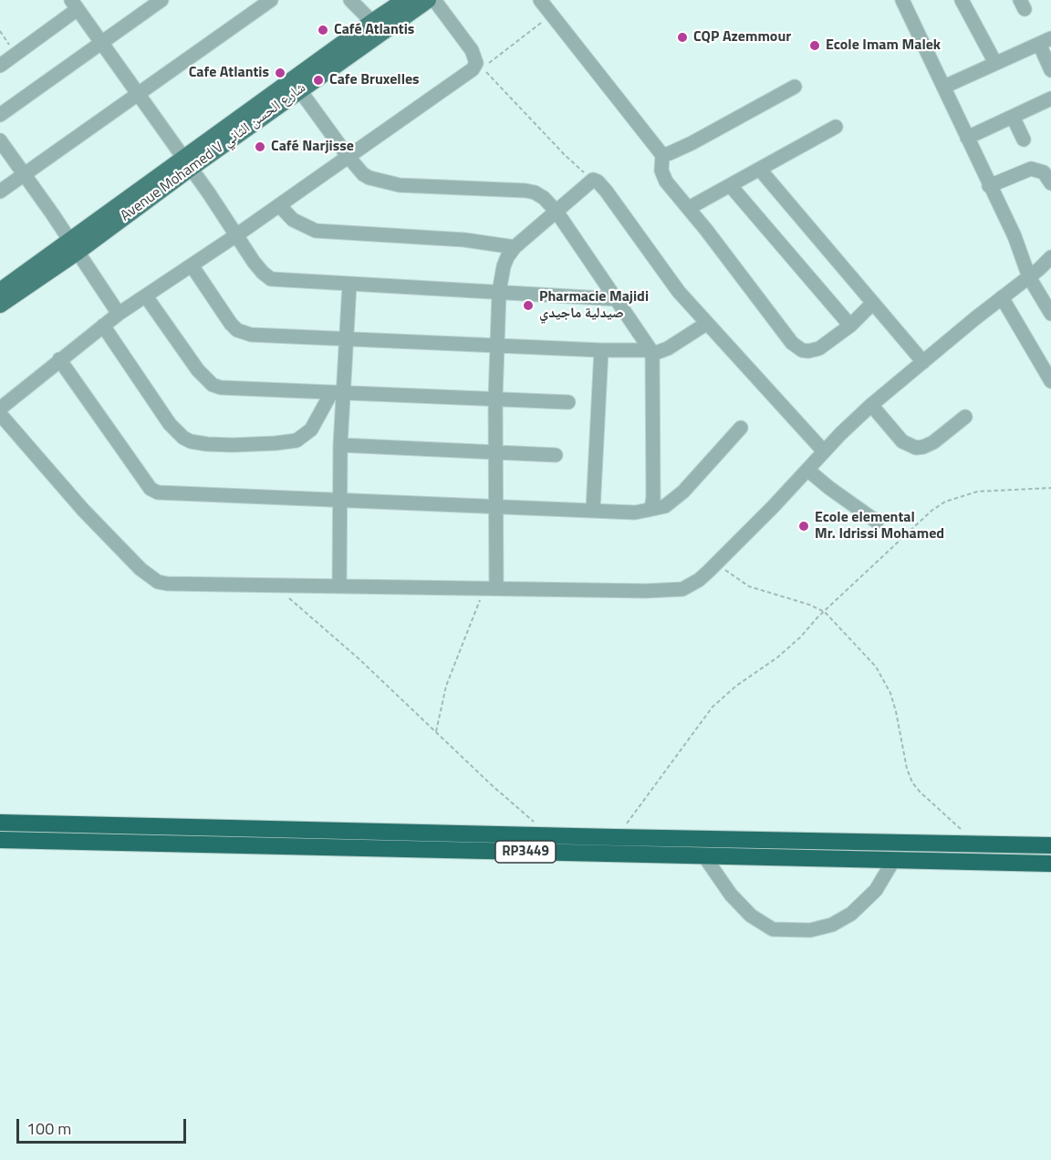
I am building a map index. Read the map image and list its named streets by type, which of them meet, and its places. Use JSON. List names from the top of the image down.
{
  "streets": {
    "highway": ["RP3449"],
    "main road": ["Avenue Mohamed V شارع الحسن الثاني"]
  },
  "places": [
    "Café Atlantis",
    "CQP Azemmour",
    "Ecole Imam Malek",
    "Cafe Atlantis",
    "Cafe Bruxelles",
    "Café Narjisse",
    "Pharmacie Majidi صيدلية ماجيدي",
    "Ecole elemental Mr. Idrissi Mohamed"
  ],
  "scale_bar": "100 m"
}
